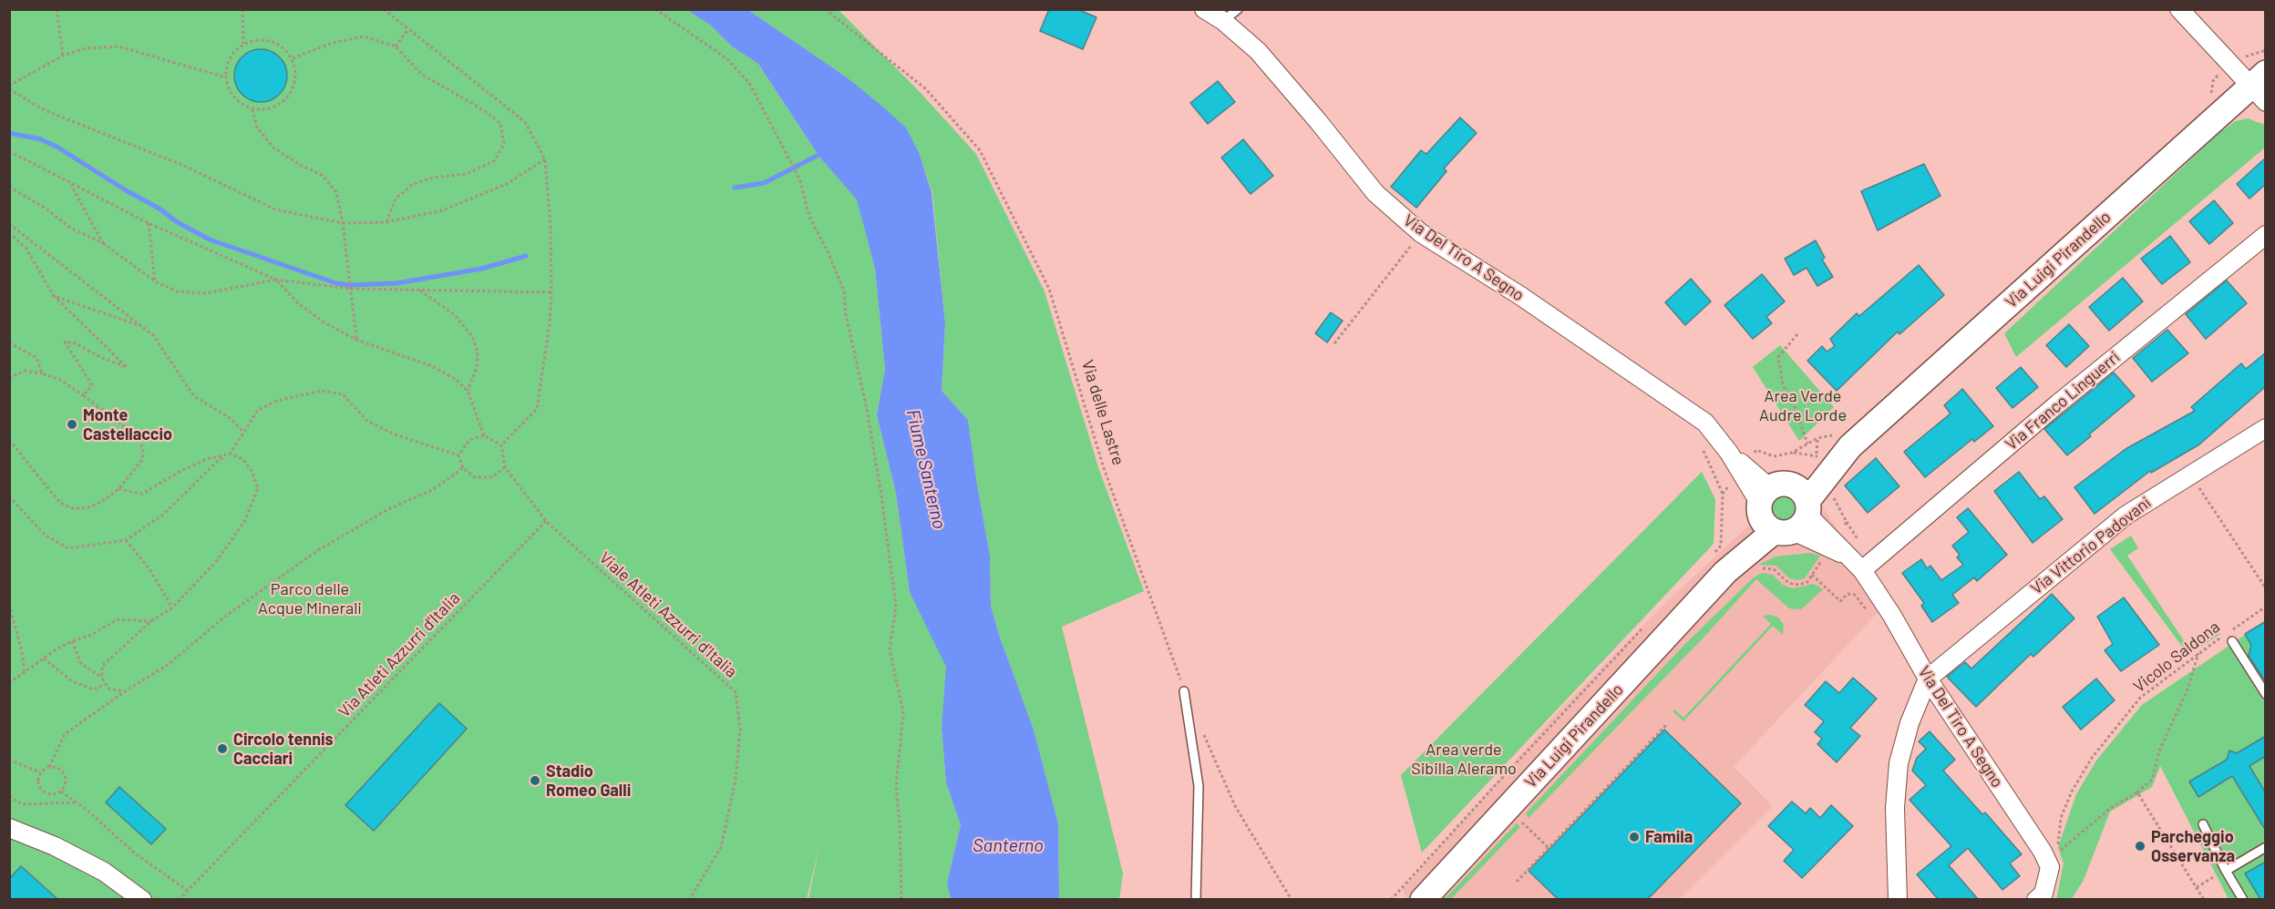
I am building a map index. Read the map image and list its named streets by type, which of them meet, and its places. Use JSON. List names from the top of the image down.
{
  "streets": {
    "street": [
      "Via Del Tiro A Segno",
      "Via Luigi Pirandello",
      "Via Franco Linguerri",
      "Via Vittorio Padovani"
    ],
    "path": [
      "Via delle Lastre",
      "Viale Atleti Azzurri d'Italia",
      "Via Atleti Azzurri d'Italia",
      "Vicolo Saldona"
    ]
  },
  "crossings": [
    ["Via Del Tiro A Segno", "Via Luigi Pirandello"],
    ["Via Del Tiro A Segno", "Via Franco Linguerri"],
    ["Via Del Tiro A Segno", "Via Vittorio Padovani"],
    ["Viale Atleti Azzurri d'Italia", "Via Atleti Azzurri d'Italia"]
  ],
  "water": ["Fiume Santerno", "Santerno"],
  "parks": ["Area Verde Audre Lorde", "Parco delle Acque Minerali", "Area verde Sibilla Aleramo"],
  "places": [
    "Monte Castellaccio",
    "Circolo tennis Cacciari",
    "Stadio Romeo Galli",
    "Famila",
    "Parcheggio Osservanza"
  ]
}
